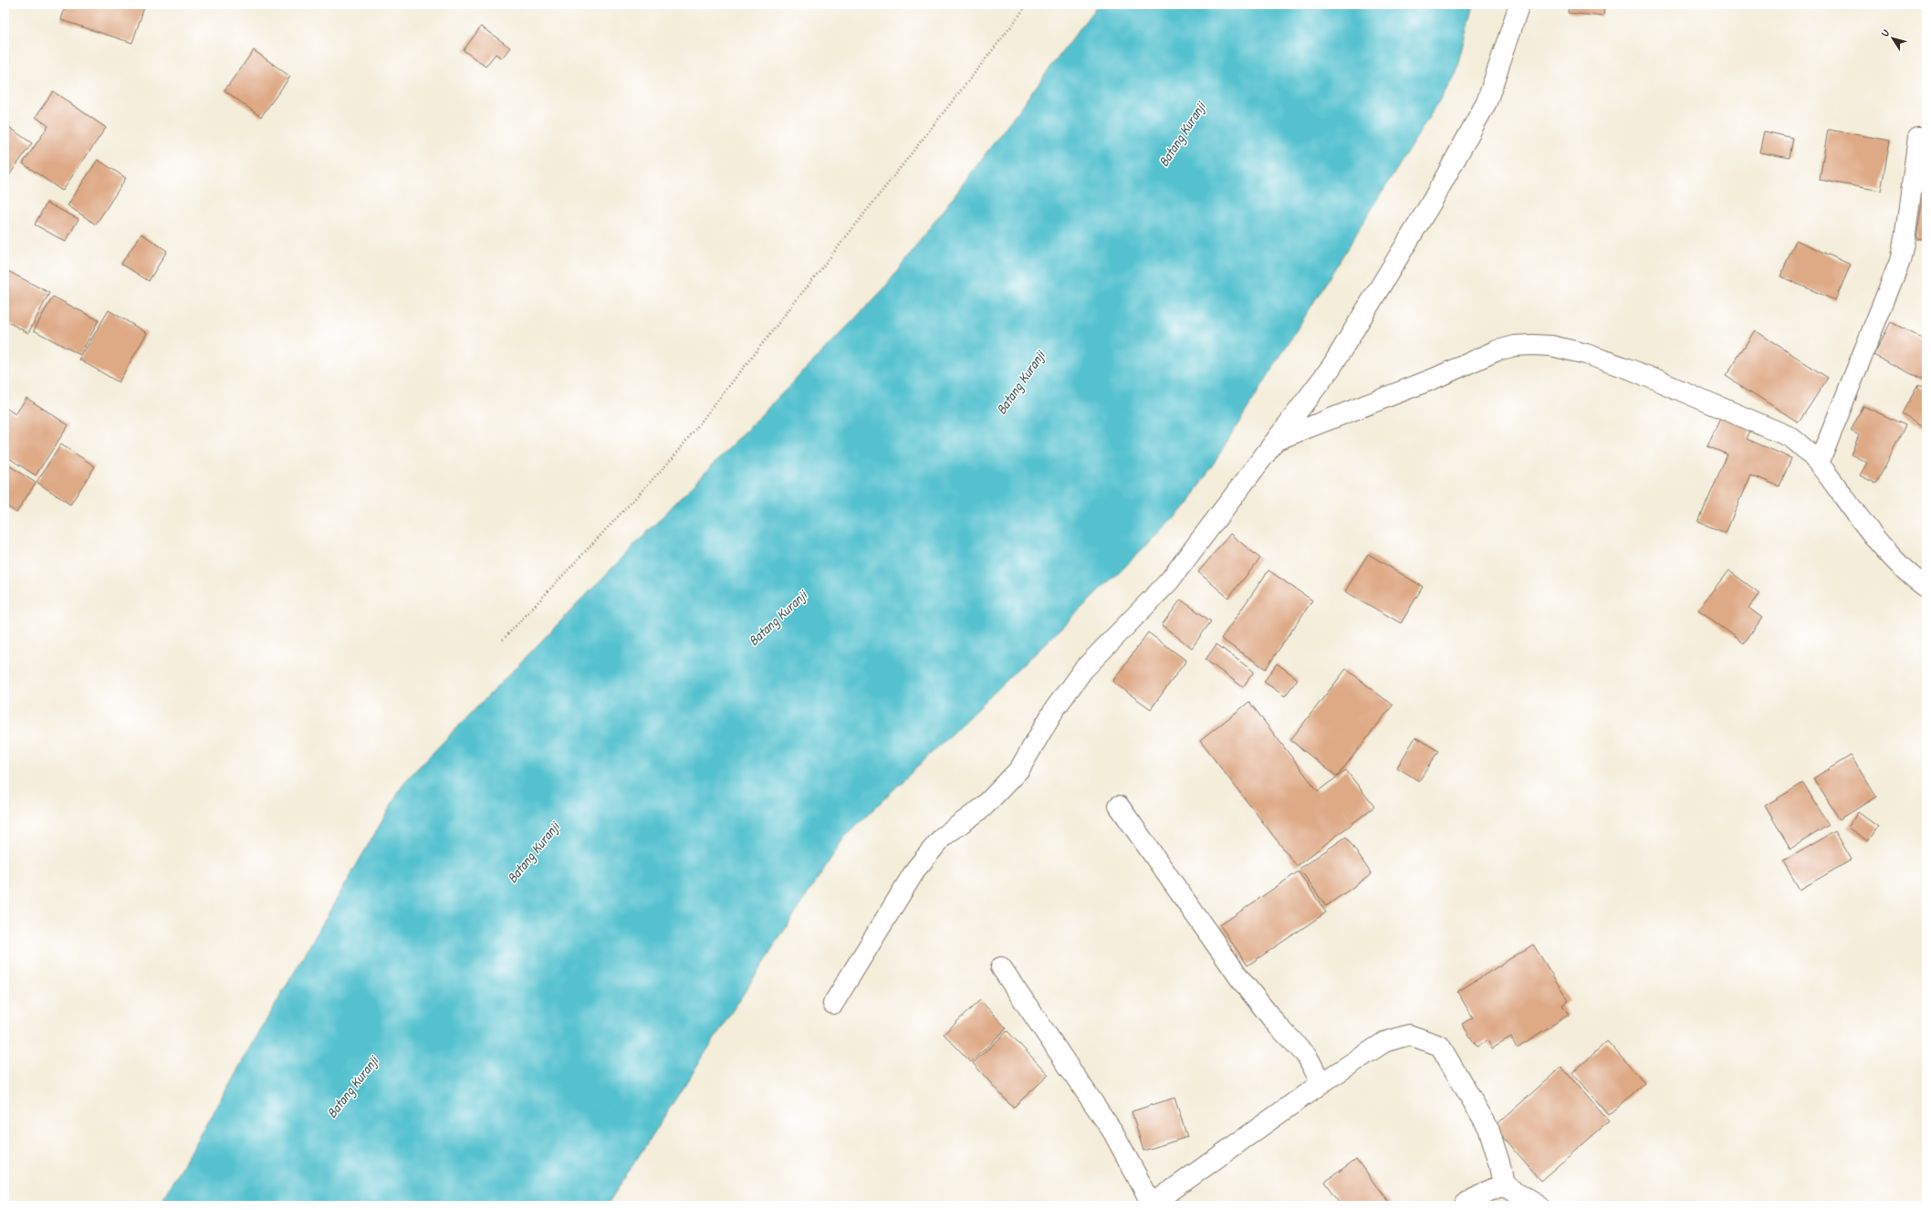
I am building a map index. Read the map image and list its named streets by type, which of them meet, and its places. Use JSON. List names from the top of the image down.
{
  "water": ["Batang Kuranji"],
  "north": "top left"
}
